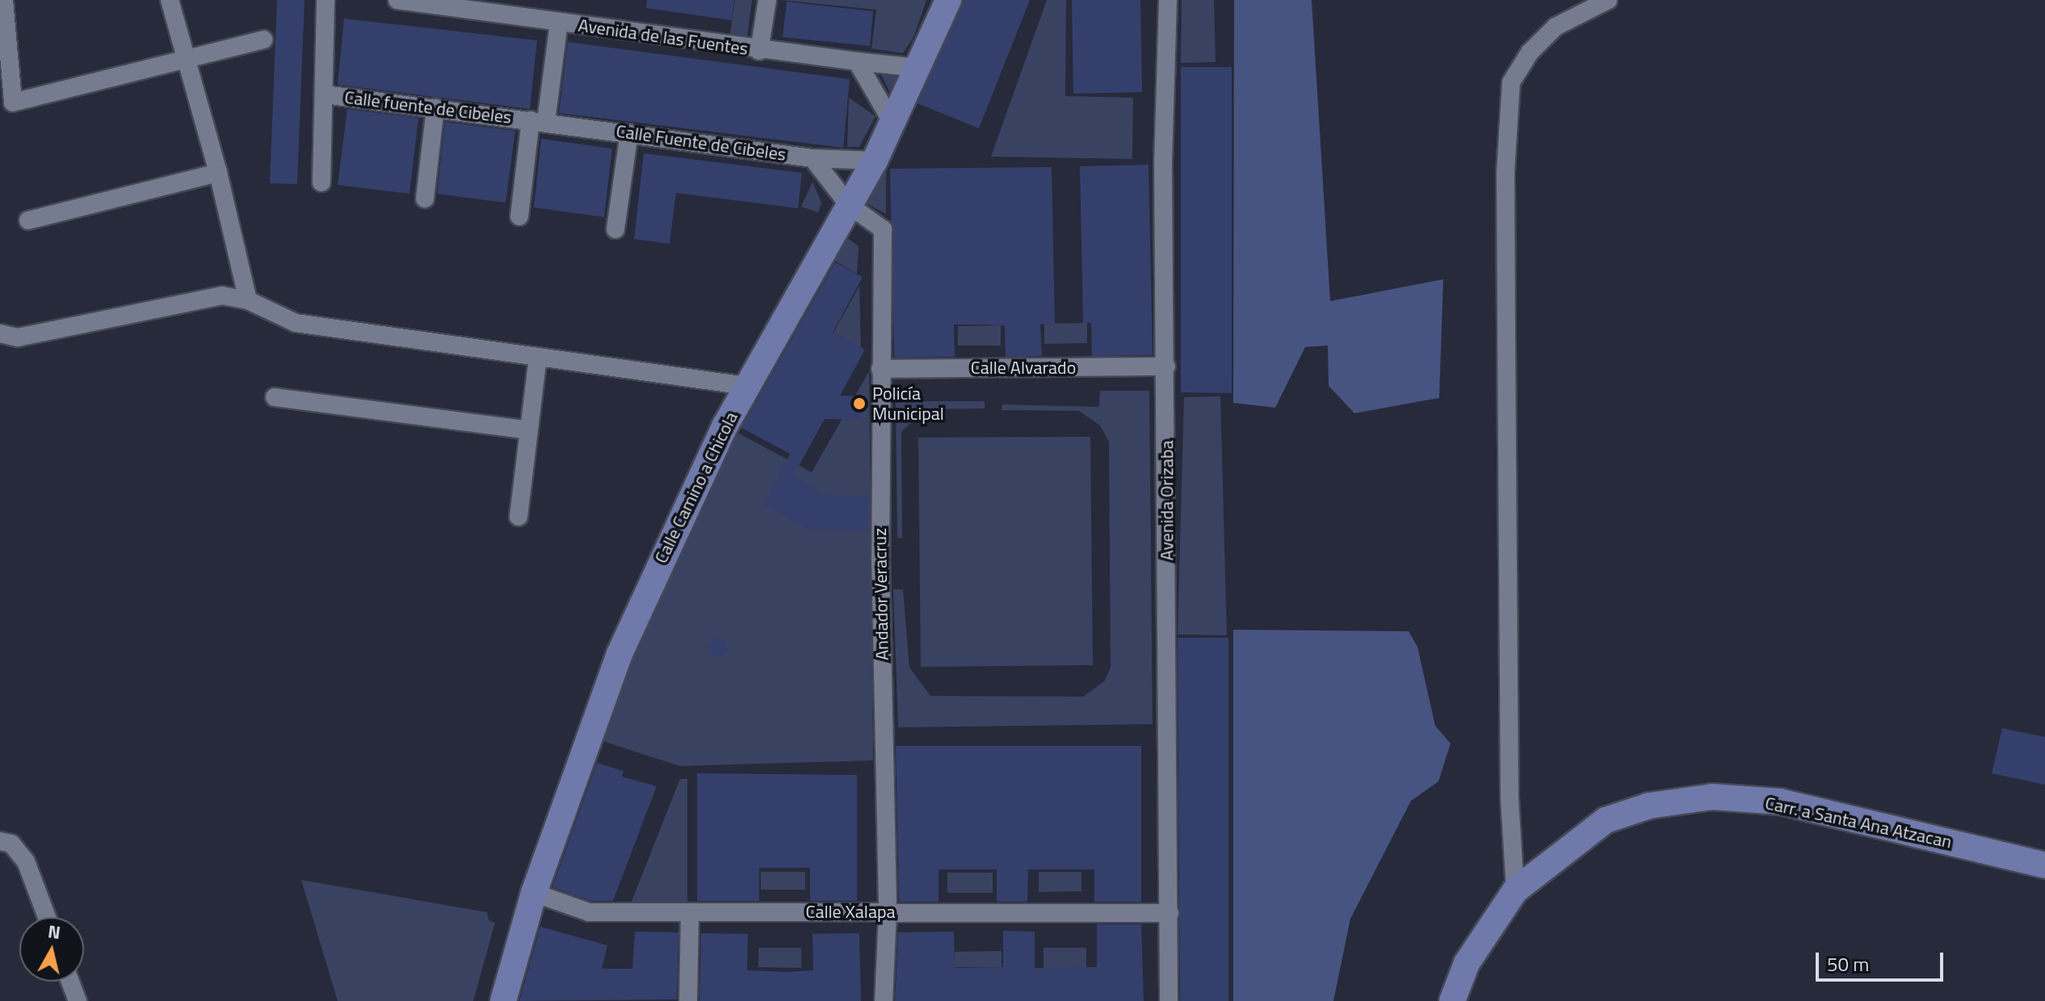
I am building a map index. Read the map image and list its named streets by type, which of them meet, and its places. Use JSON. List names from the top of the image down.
{
  "streets": {
    "street": [
      "Avenida de las Fuentes",
      "Calle fuente de Cibeles",
      "Calle Fuente de Cibeles",
      "Calle Alvarado",
      "Calle Camino a Chicola",
      "Avenida Orizaba",
      "Andador Veracruz",
      "Carr. a Santa Ana Atzacan",
      "Calle Xalapa"
    ]
  },
  "crossings": [
    ["Avenida de las Fuentes", "Calle Camino a Chicola"],
    ["Calle fuente de Cibeles", "Calle Fuente de Cibeles"],
    ["Calle Fuente de Cibeles", "Calle Camino a Chicola"],
    ["Calle Fuente de Cibeles", "Andador Veracruz"],
    ["Calle Alvarado", "Avenida Orizaba"],
    ["Calle Alvarado", "Andador Veracruz"],
    ["Calle Camino a Chicola", "Andador Veracruz"],
    ["Calle Camino a Chicola", "Calle Xalapa"],
    ["Avenida Orizaba", "Calle Xalapa"],
    ["Andador Veracruz", "Calle Xalapa"]
  ],
  "places": ["Policía Municipal"],
  "scale_bar": "50 m",
  "north": "top"
}
